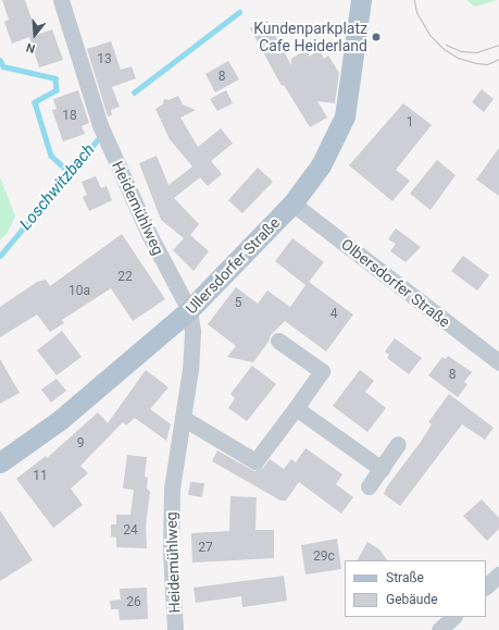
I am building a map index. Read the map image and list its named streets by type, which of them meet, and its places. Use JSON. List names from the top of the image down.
{
  "streets": {
    "main road": ["Ullersdorfer Straße"],
    "street": ["Heidemühlweg", "Olbersdorfer Straße"]
  },
  "crossings": [
    ["Heidemühlweg", "Ullersdorfer Straße"],
    ["Ullersdorfer Straße", "Olbersdorfer Straße"]
  ],
  "water": ["Loschwitzbach"],
  "places": ["Kundenparkplatz Cafe Heiderland"],
  "house_numbers": [
    "13",
    "8",
    "18",
    "1",
    "22",
    "10a",
    "5",
    "4",
    "8",
    "9",
    "11",
    "24",
    "27",
    "29c",
    "26"
  ],
  "legend": ["Straße", "Gebäude"],
  "north": "bottom"
}
